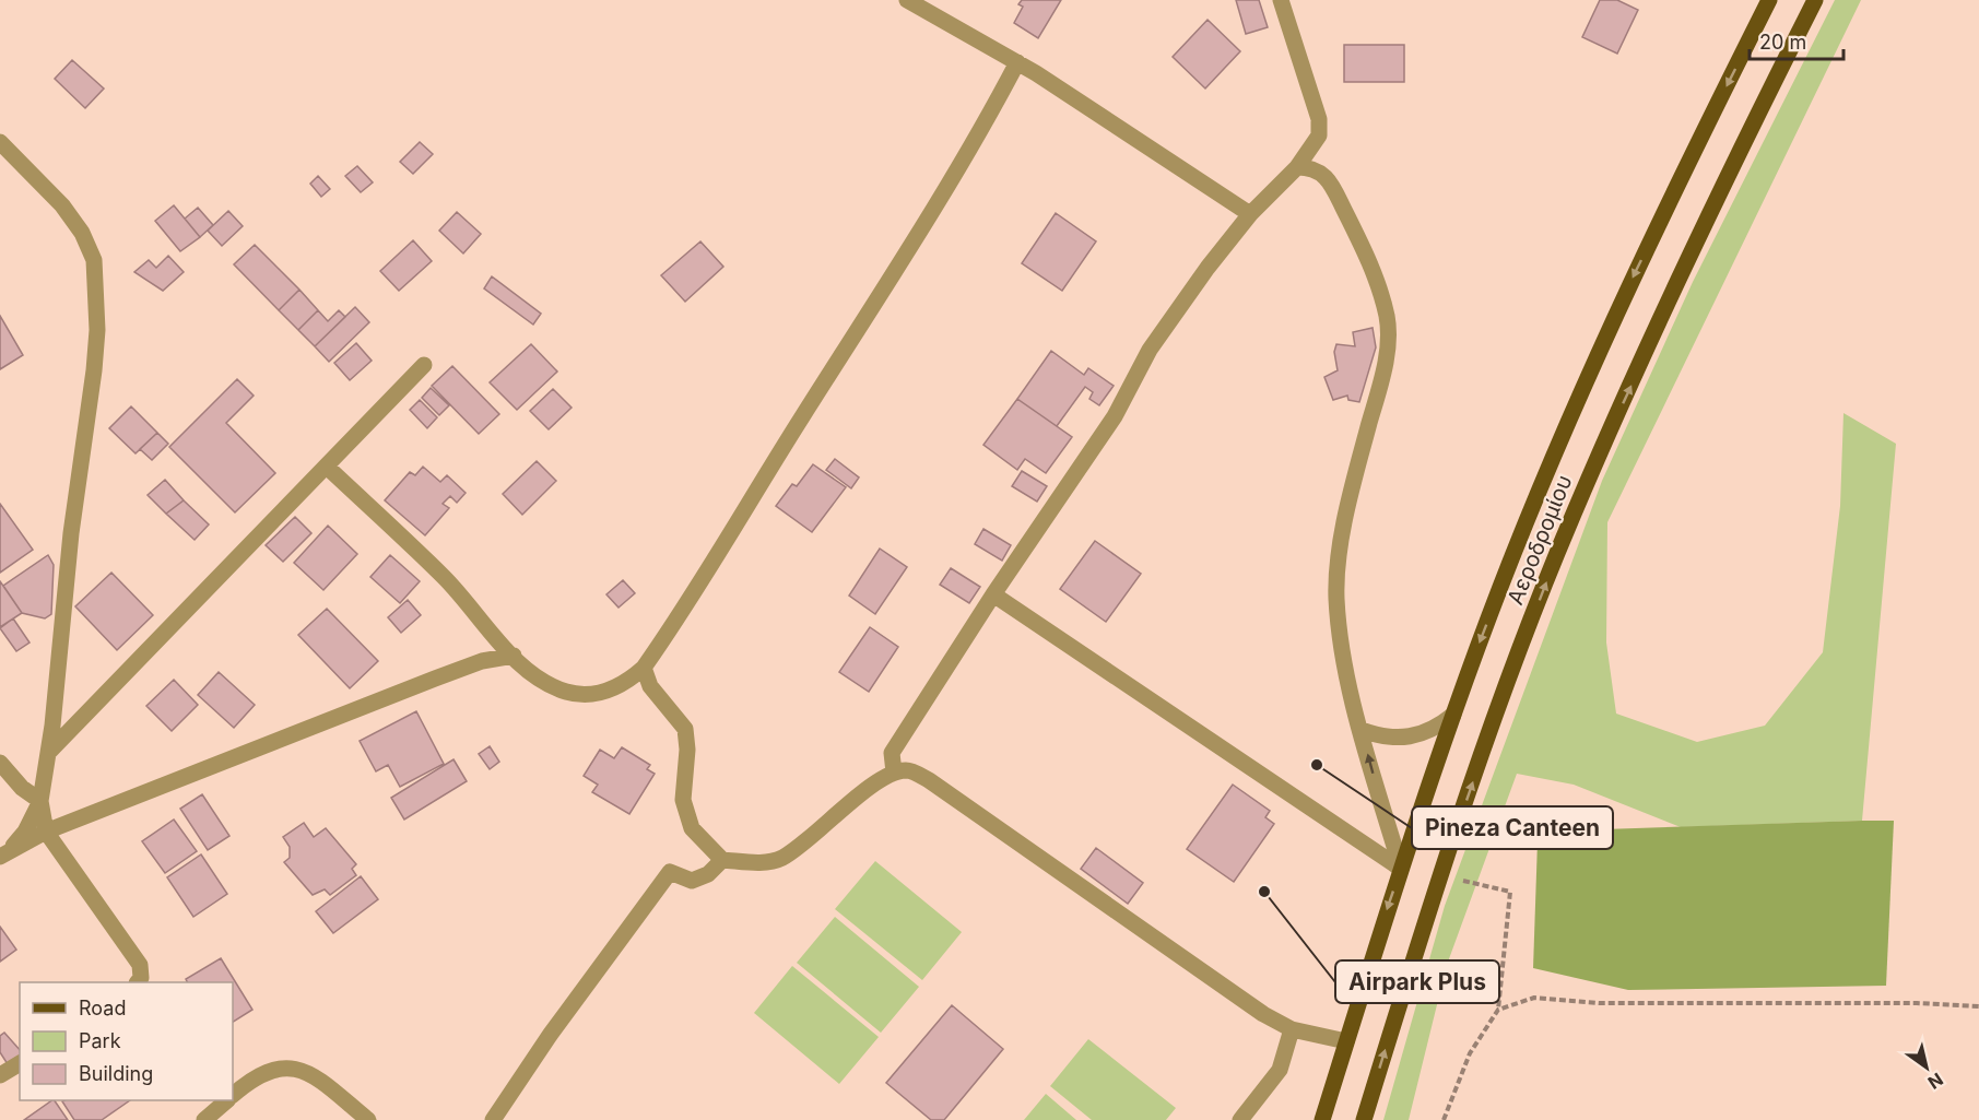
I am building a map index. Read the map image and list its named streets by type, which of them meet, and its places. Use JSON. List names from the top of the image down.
{
  "streets": {
    "main road": ["Αεροδρομίου"]
  },
  "places": ["Pineza Canteen", "Airpark Plus"],
  "legend": ["Road", "Park", "Building"],
  "scale_bar": "20 m",
  "north": "bottom right"
}
